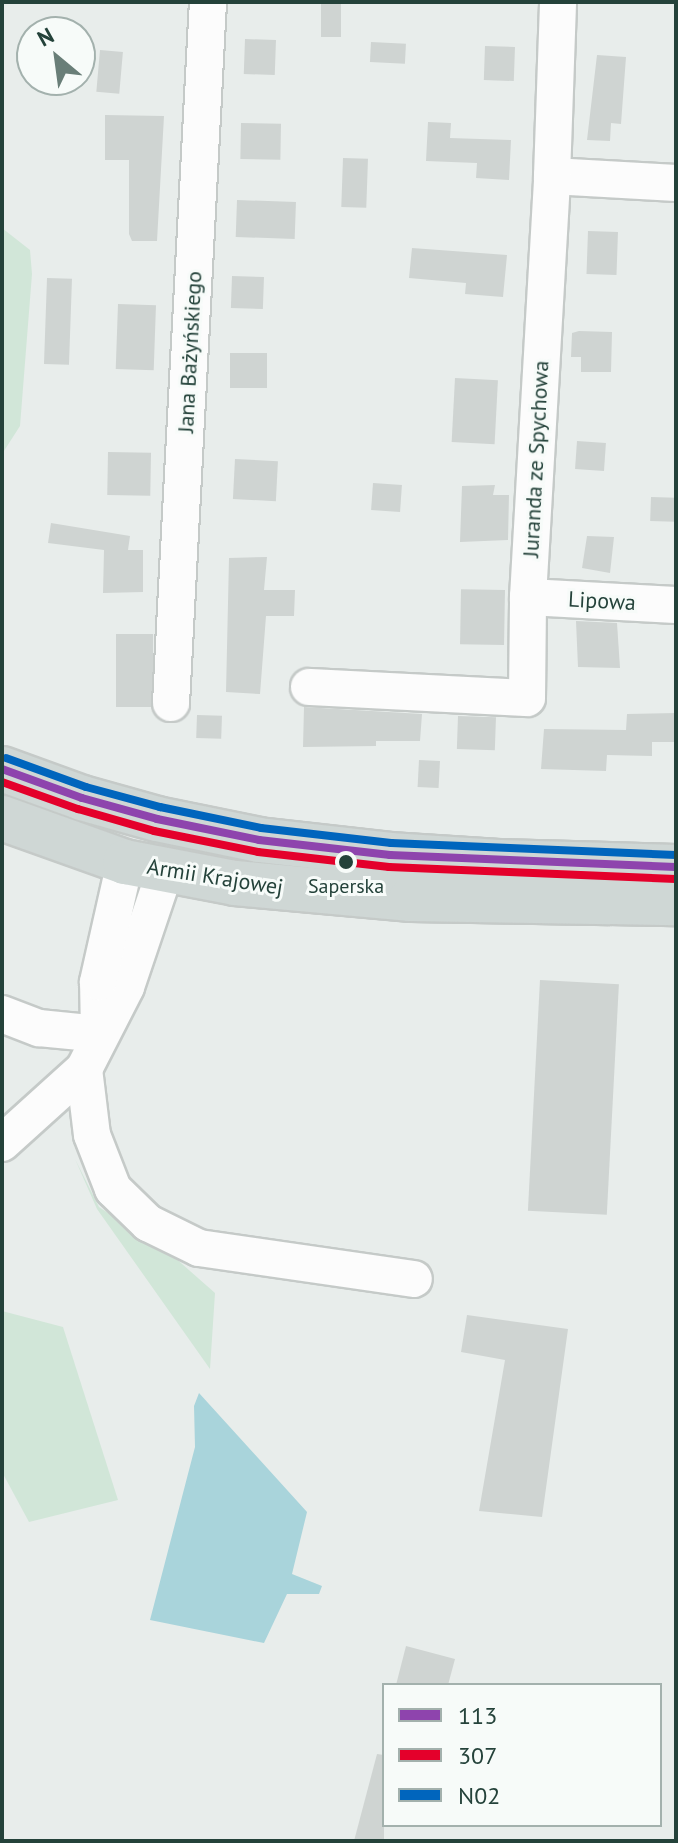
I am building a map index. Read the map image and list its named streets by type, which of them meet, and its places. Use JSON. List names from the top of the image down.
{
  "streets": {
    "main road": ["Armii Krajowej"],
    "street": ["Jana Bażyńskiego", "Juranda ze Spychowa", "Lipowa"]
  },
  "crossings": [
    ["Juranda ze Spychowa", "Lipowa"]
  ],
  "places": ["Saperska"],
  "lines": ["transit line N02", "transit line 113", "transit line 307"],
  "legend": ["113", "307", "N02"],
  "north": "top left"
}
